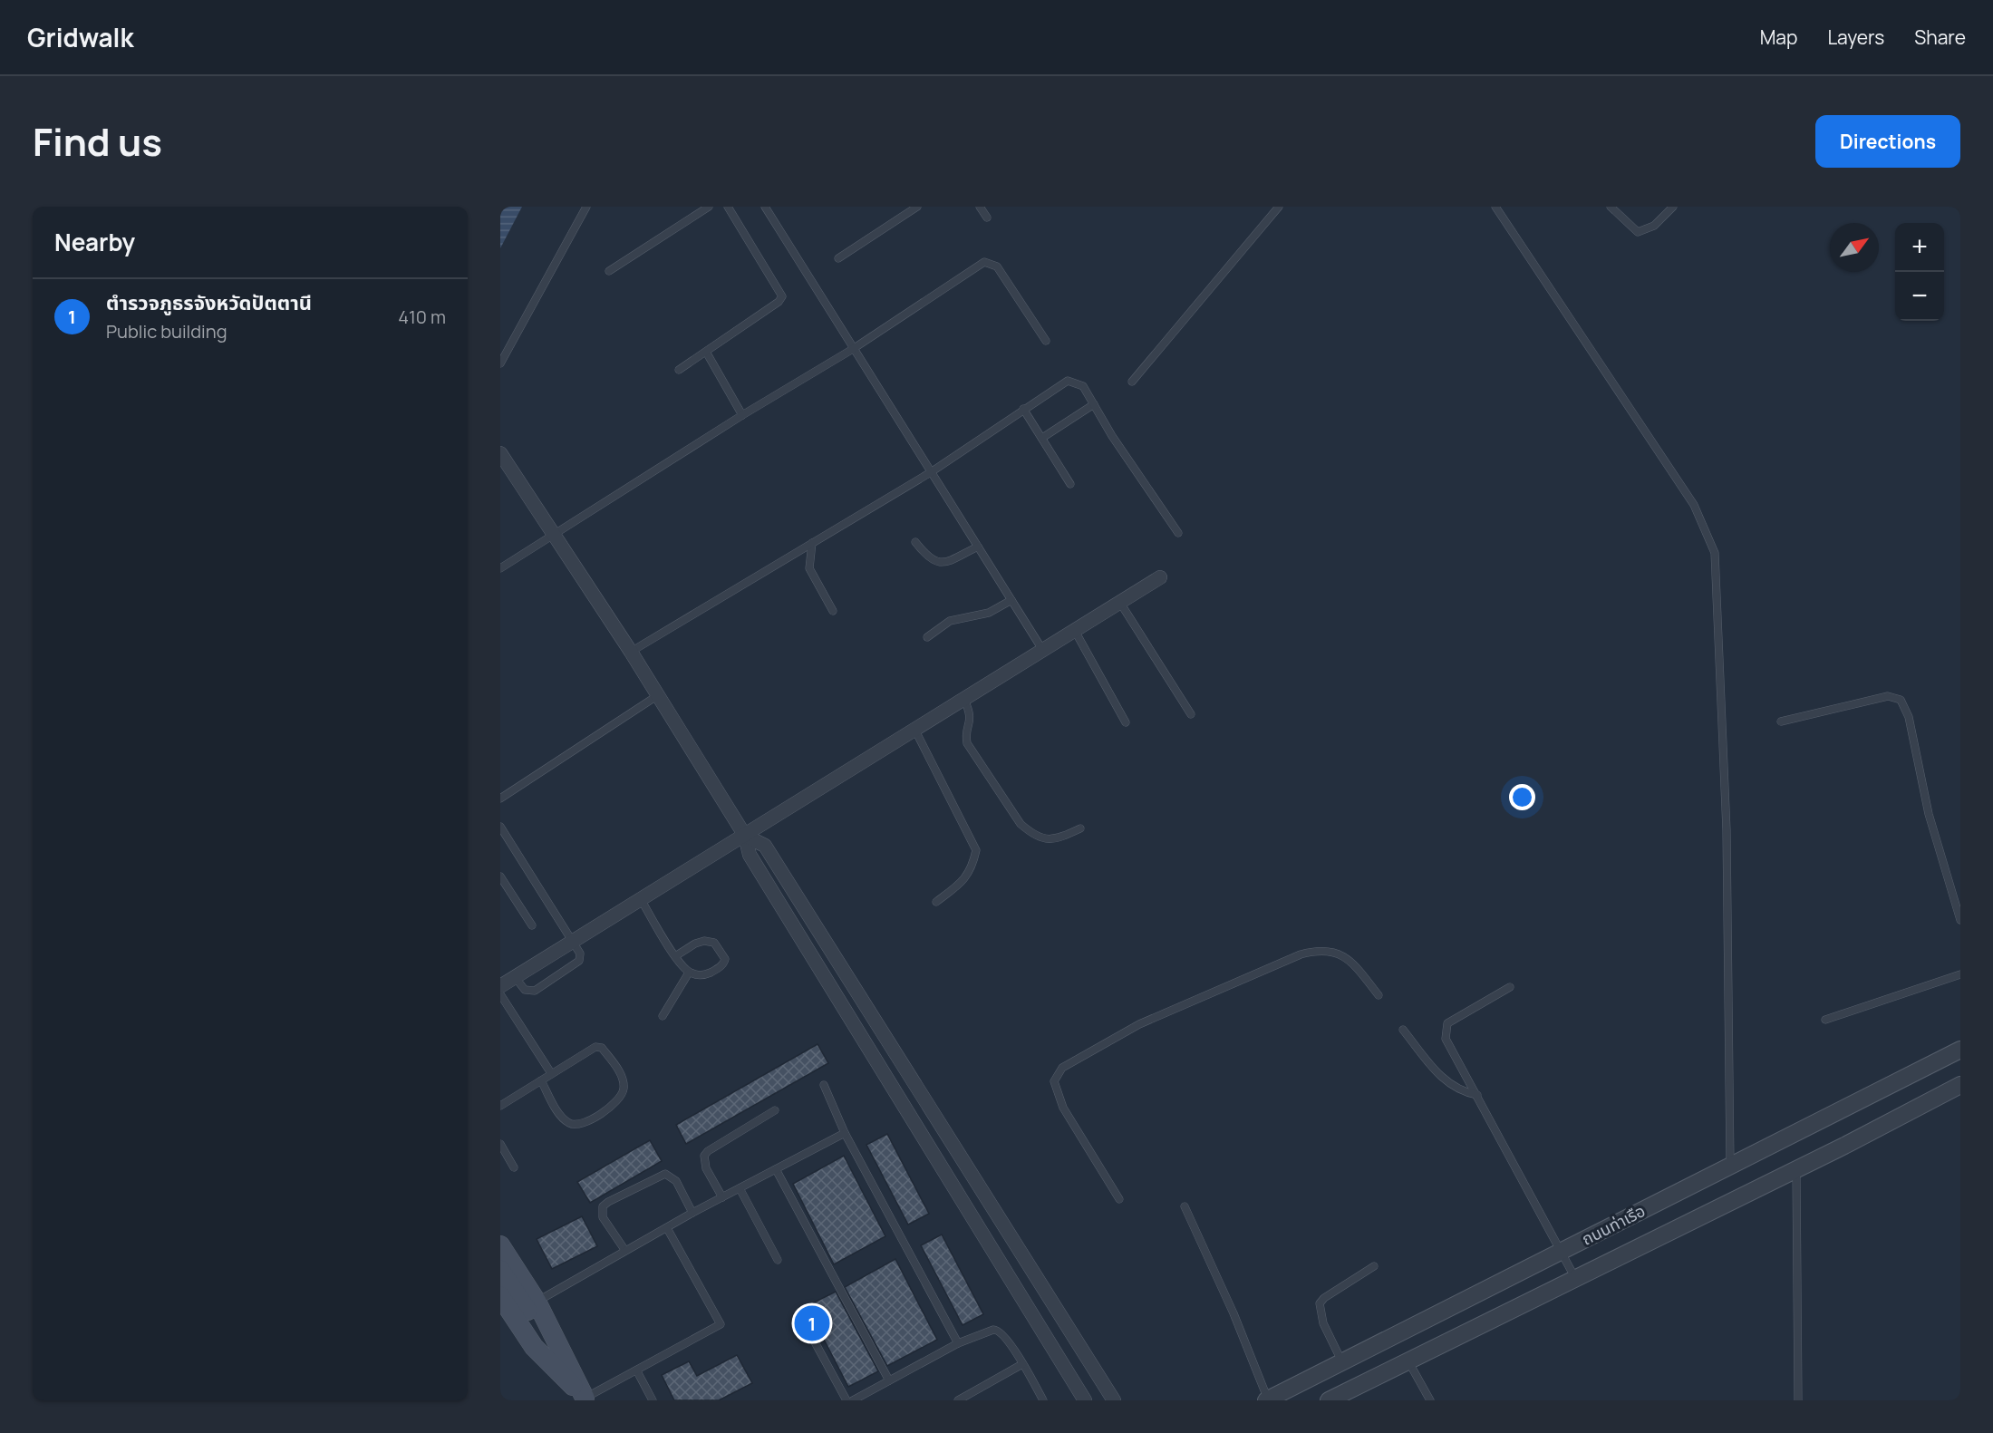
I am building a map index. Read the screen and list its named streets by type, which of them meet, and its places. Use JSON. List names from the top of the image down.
{
  "streets": {
    "street": ["ถนนท่าเรือ"]
  },
  "north": "top right",
  "page": {
    "header": "Gridwalk",
    "nav": ["Map", "Layers", "Share"],
    "title": "Find us",
    "buttons": "Directions",
    "heading": "Nearby",
    "map_buttons": ["+", "−"],
    "list": [
      {
        "mark": "1",
        "name": "ตำรวจภูธรจังหวัดปัตตานี",
        "note": "Public building",
        "value": "410 m"
      }
    ],
    "pins": "1"
  }
}
